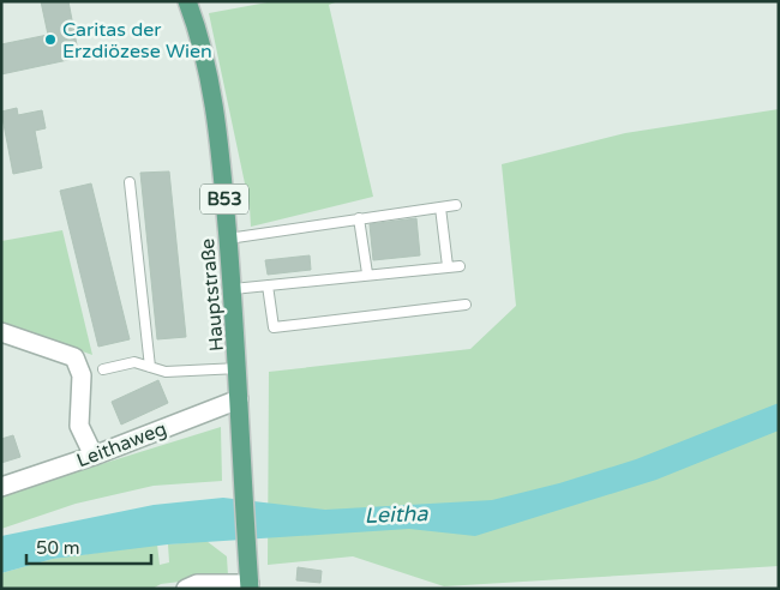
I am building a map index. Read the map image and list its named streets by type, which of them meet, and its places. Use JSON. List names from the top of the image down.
{
  "streets": {
    "main road": ["B53", "Hauptstraße"],
    "street": ["Leithaweg"]
  },
  "crossings": [
    ["Hauptstraße", "Leithaweg"]
  ],
  "water": ["Leitha"],
  "places": ["Caritas der Erzdiözese Wien"],
  "scale_bar": "50 m"
}
